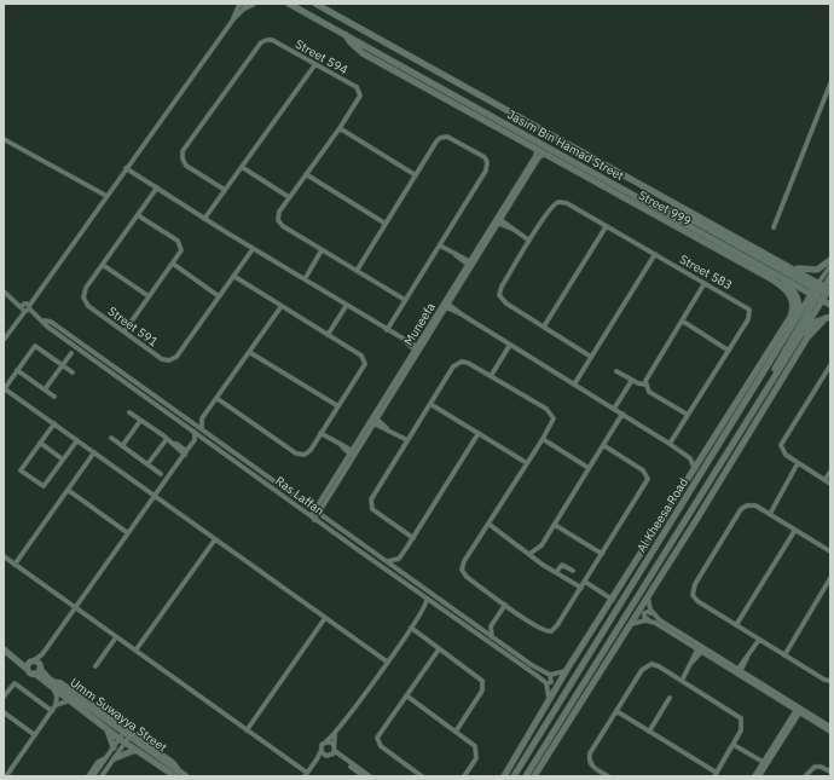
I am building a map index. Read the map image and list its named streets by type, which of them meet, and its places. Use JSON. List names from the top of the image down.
{
  "streets": {
    "main road": [
      "Jasim Bin Hamad Street",
      "Street 999",
      "Al Kheesa Road",
      "Umm Suwayya Street"
    ],
    "street": [
      "Street 594",
      "Street 583",
      "Muneefa",
      "Street 591",
      "Ras Laffan"
    ]
  },
  "crossings": [
    ["Jasim Bin Hamad Street", "Street 999"],
    ["Jasim Bin Hamad Street", "Al Kheesa Road"],
    ["Street 999", "Muneefa"],
    ["Street 999", "Al Kheesa Road"],
    ["Muneefa", "Ras Laffan"]
  ]
}
